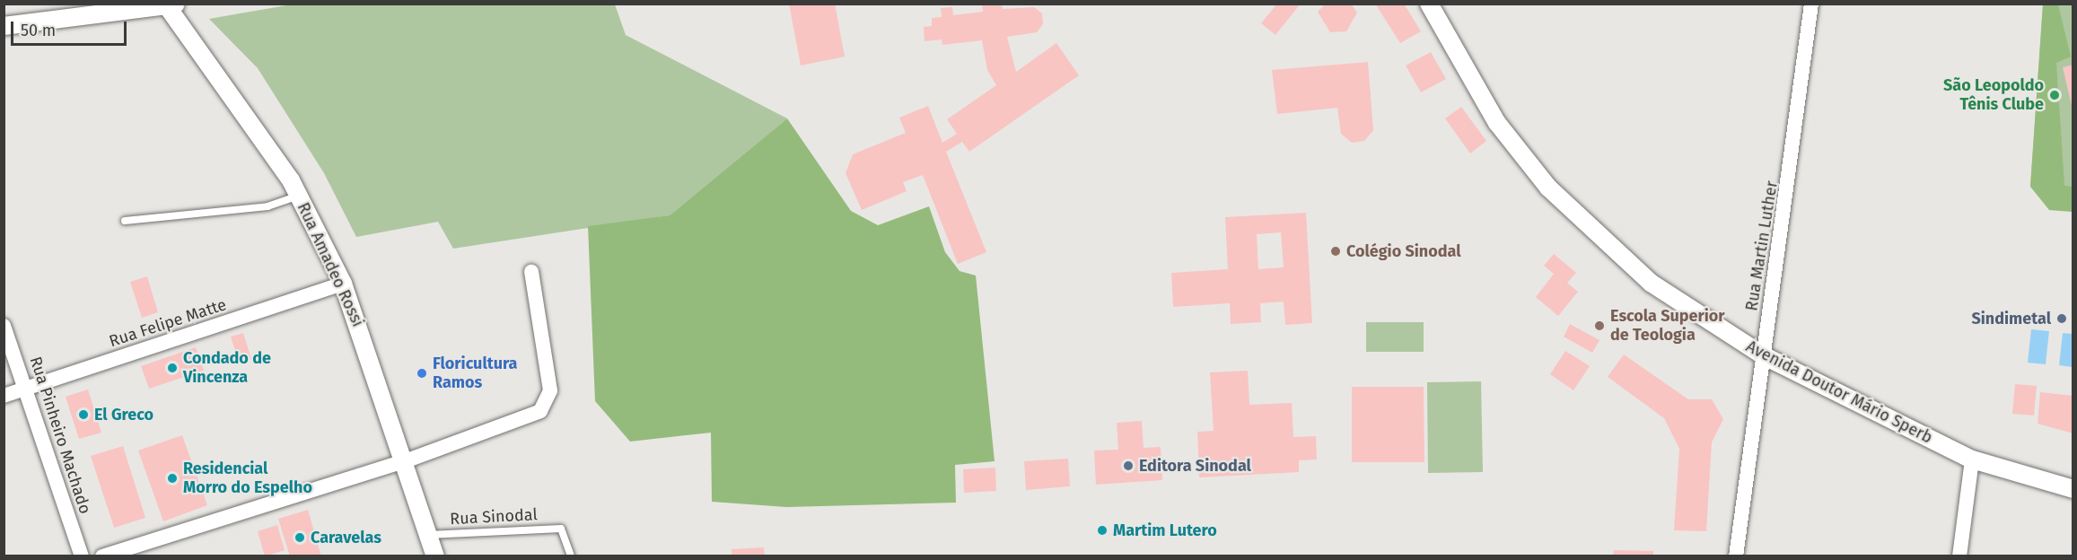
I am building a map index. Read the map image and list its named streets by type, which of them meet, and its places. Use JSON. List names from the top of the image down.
{
  "streets": {
    "street": [
      "Rua Martin Luther",
      "Rua Amadeo Rossi",
      "Rua Felipe Matte",
      "Avenida Doutor Mário Sperb",
      "Rua Pinheiro Machado"
    ],
    "lane": ["Rua Sinodal"]
  },
  "crossings": [
    ["Rua Martin Luther", "Avenida Doutor Mário Sperb"],
    ["Rua Amadeo Rossi", "Rua Felipe Matte"],
    ["Rua Amadeo Rossi", "Rua Sinodal"],
    ["Rua Felipe Matte", "Rua Pinheiro Machado"]
  ],
  "places": [
    "São Leopoldo Tênis Clube",
    "Colégio Sinodal",
    "Sindimetal",
    "Escola Superior de Teologia",
    "Condado de Vincenza",
    "Floricultura Ramos",
    "El Greco",
    "Editora Sinodal",
    "Residencial Morro do Espelho",
    "Martim Lutero",
    "Caravelas"
  ],
  "scale_bar": "50 m"
}
